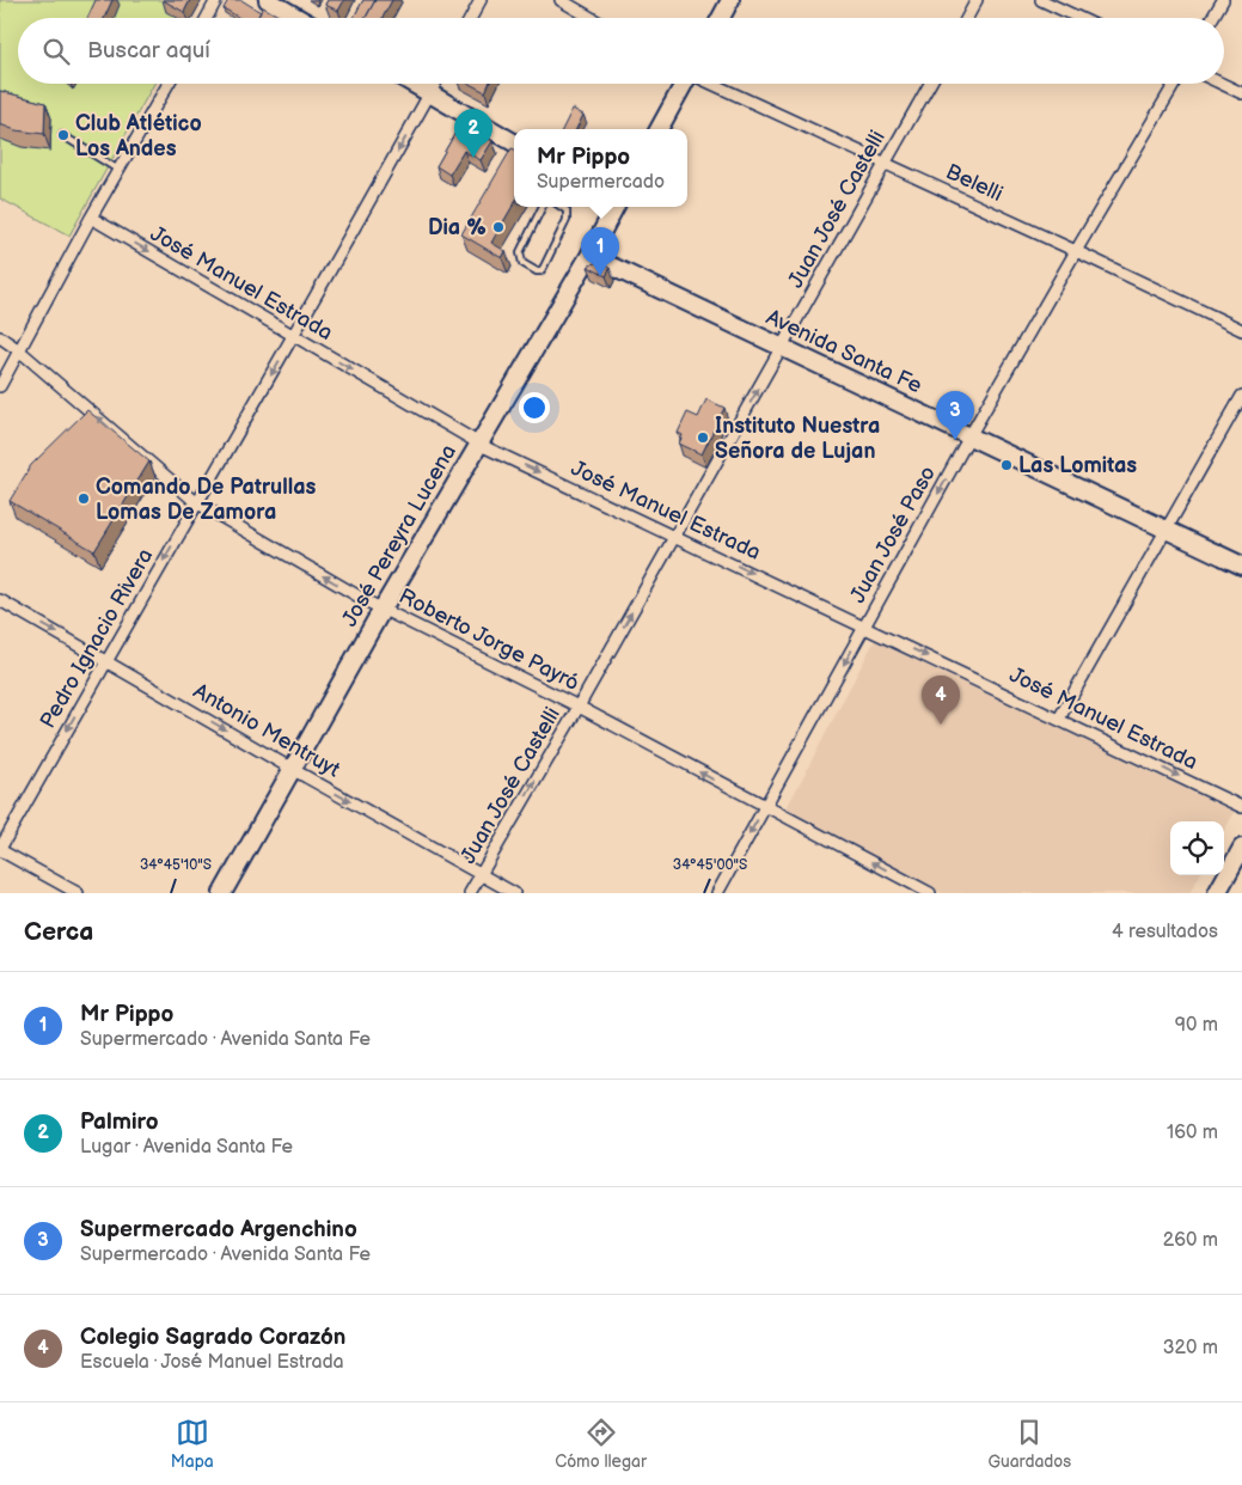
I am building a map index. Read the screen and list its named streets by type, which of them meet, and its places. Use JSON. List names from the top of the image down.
{
  "streets": {
    "main road": ["Avenida Santa Fe", "José Pereyra Lucena"],
    "street": [
      "Belelli",
      "Juan José Castelli",
      "José Manuel Estrada",
      "Juan José Paso",
      "Pedro Ignacio Rivera",
      "Roberto Jorge Payró",
      "Antonio Mentruyt"
    ]
  },
  "crossings": [
    ["Belelli", "Juan José Castelli"],
    ["Belelli", "Juan José Paso"],
    ["Juan José Castelli", "José Manuel Estrada"],
    ["Juan José Castelli", "Avenida Santa Fe"],
    ["Juan José Castelli", "Roberto Jorge Payró"],
    ["Juan José Castelli", "Antonio Mentruyt"],
    ["José Manuel Estrada", "Juan José Paso"],
    ["José Manuel Estrada", "José Pereyra Lucena"],
    ["José Manuel Estrada", "Pedro Ignacio Rivera"],
    ["Avenida Santa Fe", "Juan José Paso"],
    ["Avenida Santa Fe", "José Pereyra Lucena"],
    ["Juan José Paso", "Roberto Jorge Payró"],
    ["José Pereyra Lucena", "Roberto Jorge Payró"],
    ["José Pereyra Lucena", "Antonio Mentruyt"],
    ["Pedro Ignacio Rivera", "Roberto Jorge Payró"],
    ["Pedro Ignacio Rivera", "Antonio Mentruyt"]
  ],
  "one_way": [
    "Juan José Castelli",
    "José Manuel Estrada",
    "Juan José Paso",
    "Pedro Ignacio Rivera",
    "Roberto Jorge Payró",
    "Antonio Mentruyt"
  ],
  "places": [
    "Club Atlético Los Andes",
    "Dia %",
    "Instituto Nuestra Señora de Lujan",
    "Las Lomitas",
    "Comando De Patrullas Lomas De Zamora"
  ],
  "page": {
    "search": "Buscar aquí",
    "pins": [
      "2",
      "1",
      "3",
      "4"
    ],
    "popup": ["Mr Pippo", "Supermercado"],
    "heading": ["Cerca", "4 resultados"],
    "list": [
      {
        "mark": "1",
        "name": "Mr Pippo",
        "note": "Supermercado · Avenida Santa Fe",
        "value": "90 m"
      },
      {
        "mark": "2",
        "name": "Palmiro",
        "note": "Lugar · Avenida Santa Fe",
        "value": "160 m"
      },
      {
        "mark": "3",
        "name": "Supermercado Argenchino",
        "note": "Supermercado · Avenida Santa Fe",
        "value": "260 m"
      },
      {
        "mark": "4",
        "name": "Colegio Sagrado Corazón",
        "note": "Escuela · José Manuel Estrada",
        "value": "320 m"
      }
    ],
    "nav": ["Mapa", "Cómo llegar", "Guardados"]
  },
  "coordinates": ["34°45'10\"S", "34°45'00\"S"]
}
